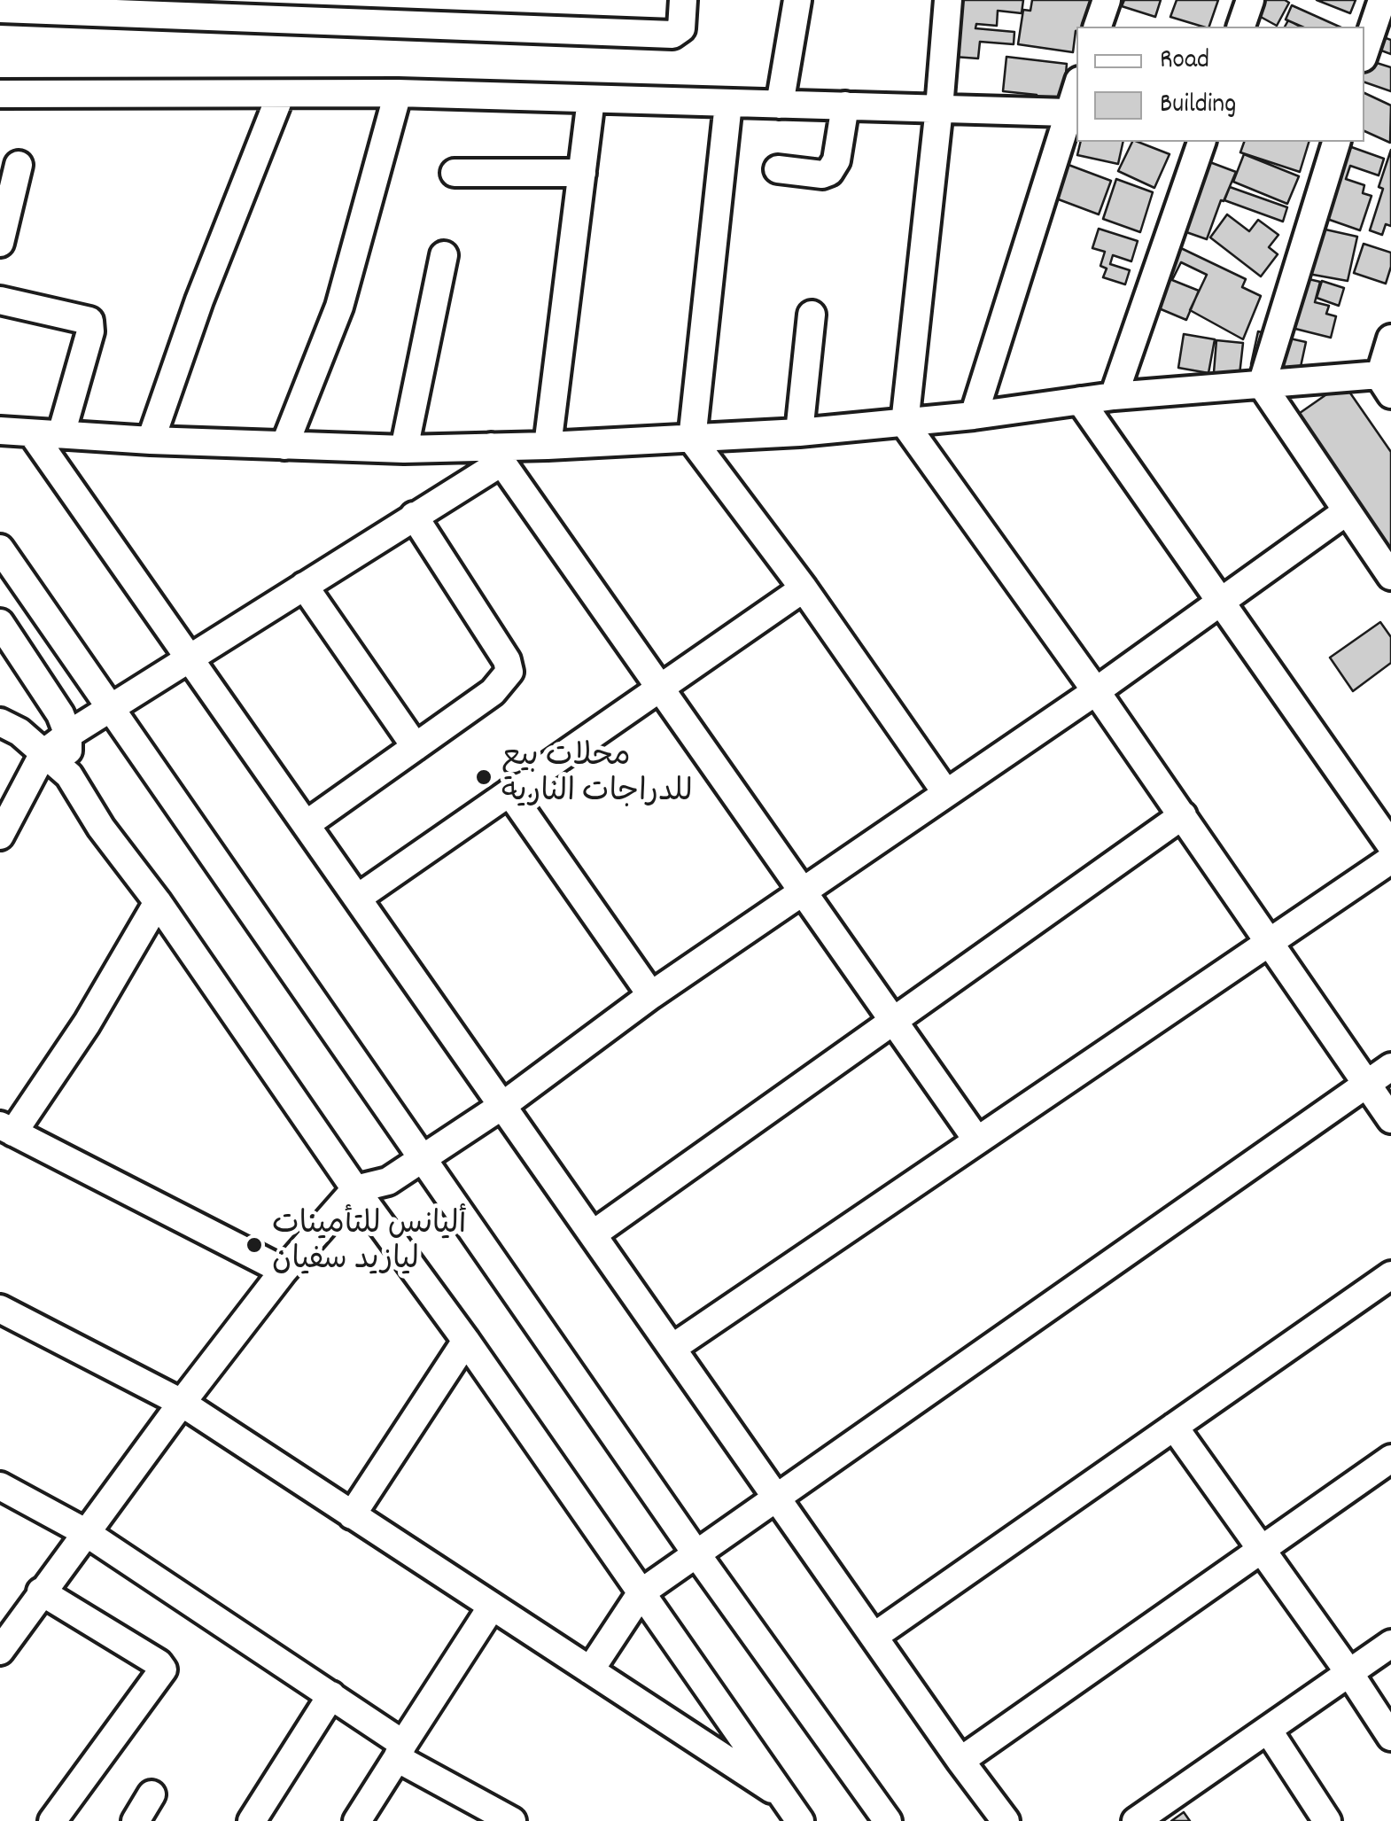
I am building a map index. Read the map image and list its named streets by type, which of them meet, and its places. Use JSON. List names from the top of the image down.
{
  "places": ["محلات بيع للدراجات النارية", "أليانس للتأمينات ليازيد سفيان"],
  "legend": ["Road", "Building"]
}
